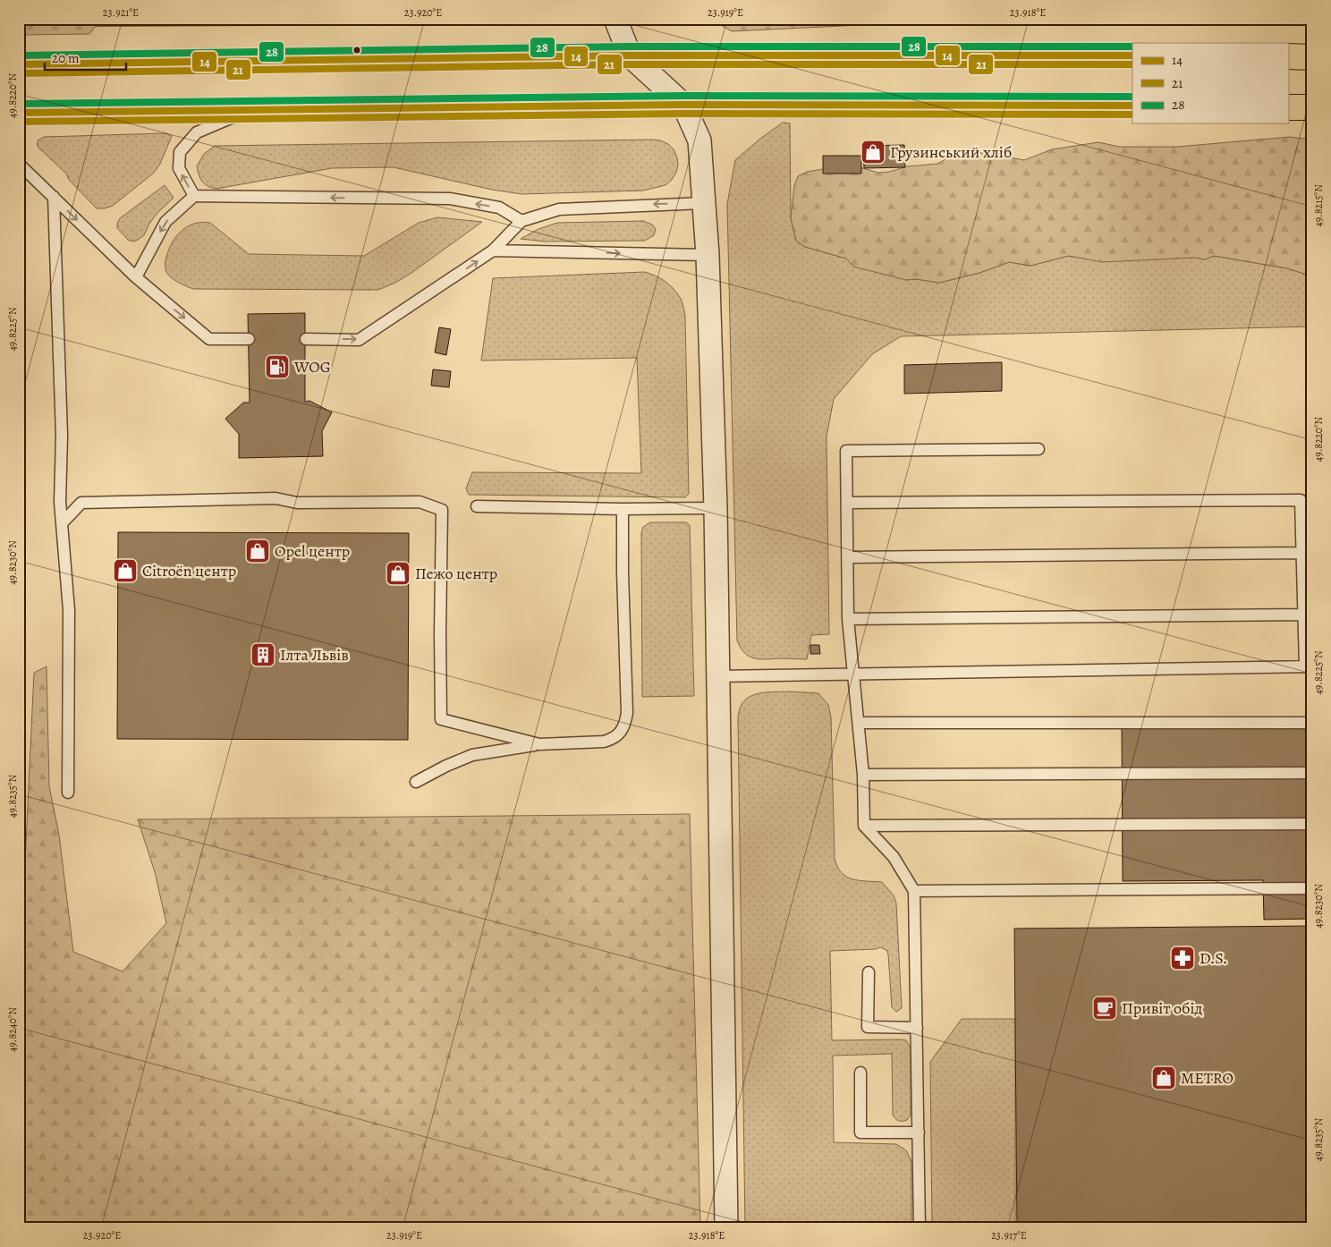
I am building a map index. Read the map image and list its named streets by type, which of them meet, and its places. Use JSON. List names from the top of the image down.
{
  "places": {
    "shop": [
      "Грузинський хліб",
      "Opel центр",
      "Citroën центр",
      "Пежо центр",
      "METRO"
    ],
    "fuel station": ["WOG"],
    "building": ["Ілта Львів"],
    "pharmacy": ["D.S."],
    "cafe": ["Привіт обід"]
  },
  "lines": ["transit line 28", "transit line 14", "transit line 21"],
  "legend": ["14", "21", "28"],
  "scale_bar": "20 m",
  "coordinates": [
    "23.921°E",
    "23.920°E",
    "23.919°E",
    "23.918°E",
    "49.8220°N",
    "49.8215°N",
    "49.8225°N",
    "49.8230°N",
    "49.8235°N",
    "49.8240°N",
    "23.917°E"
  ]
}
